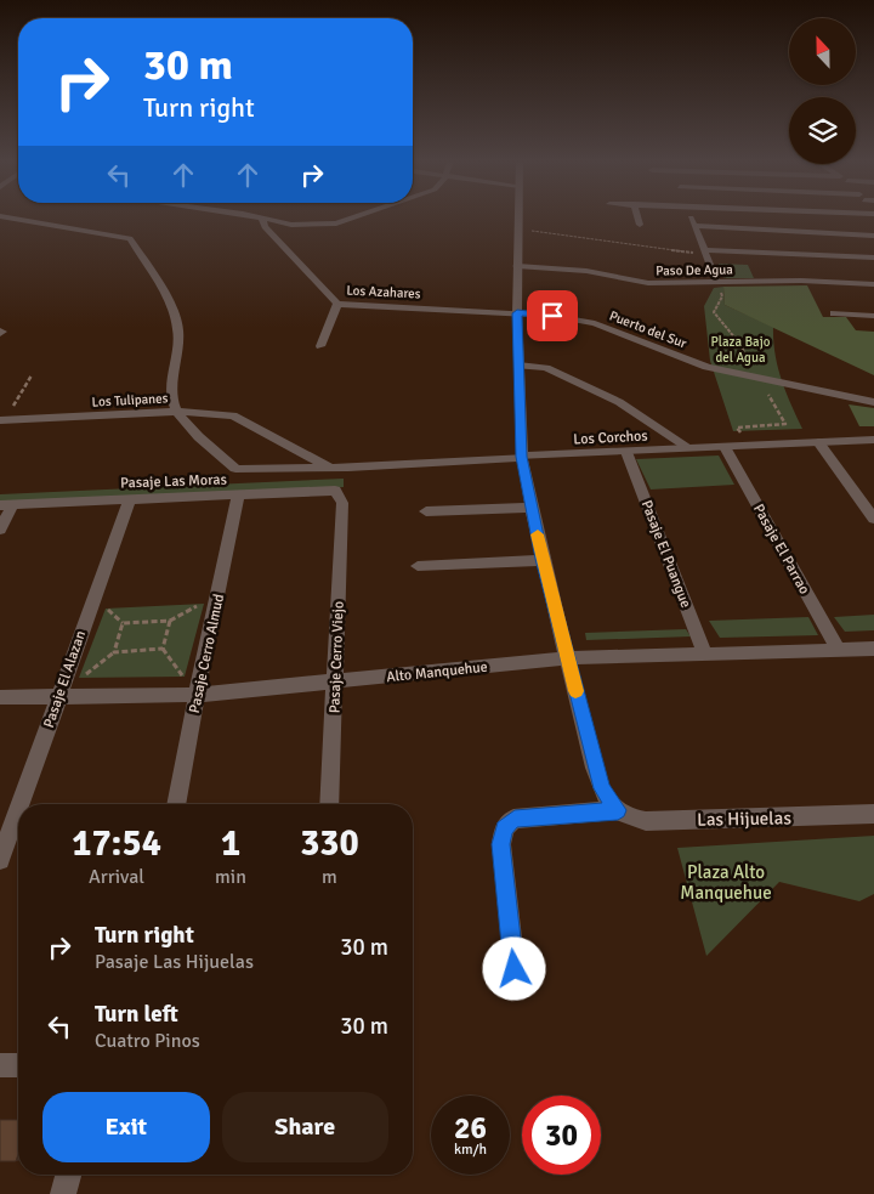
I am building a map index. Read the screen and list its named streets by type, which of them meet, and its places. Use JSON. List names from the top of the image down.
{
  "streets": {
    "street": [
      "Paso De Agua",
      "Los Azahares",
      "Puerto del Sur",
      "Los Tulipanes",
      "Los Corchos",
      "Pasaje Las Moras",
      "Pasaje El Parrao",
      "Pasaje El Puangue",
      "Pasaje Cerro Almud",
      "Pasaje Cerro Viejo",
      "Alto Manquehue",
      "Pasaje El Alazan",
      "Las Hijuelas"
    ]
  },
  "crossings": [
    ["Los Azahares", "Puerto del Sur"],
    ["Los Tulipanes", "Los Corchos"],
    ["Los Corchos", "Pasaje El Parrao"],
    ["Los Corchos", "Pasaje El Puangue"],
    ["Pasaje Las Moras", "Pasaje Cerro Almud"],
    ["Pasaje Las Moras", "Pasaje Cerro Viejo"],
    ["Pasaje Las Moras", "Pasaje El Alazan"],
    ["Pasaje El Parrao", "Alto Manquehue"],
    ["Pasaje El Puangue", "Alto Manquehue"],
    ["Pasaje Cerro Almud", "Alto Manquehue"],
    ["Pasaje Cerro Viejo", "Alto Manquehue"],
    ["Alto Manquehue", "Pasaje El Alazan"]
  ],
  "parks": ["Plaza Bajo del Agua", "Plaza Alto Manquehue"],
  "north": "top",
  "page": {
    "turn": ["30 m", "Turn right"],
    "eta": [
      "17:54",
      "Arrival",
      "1",
      "min",
      "330",
      "m"
    ],
    "list": [
      {
        "name": "Turn right",
        "note": "Pasaje Las Hijuelas",
        "value": "30 m"
      },
      {
        "name": "Turn left",
        "note": "Cuatro Pinos",
        "value": "30 m"
      }
    ],
    "buttons": ["Exit", "Share"],
    "speed": "26 km/h",
    "limit": "30"
  }
}
